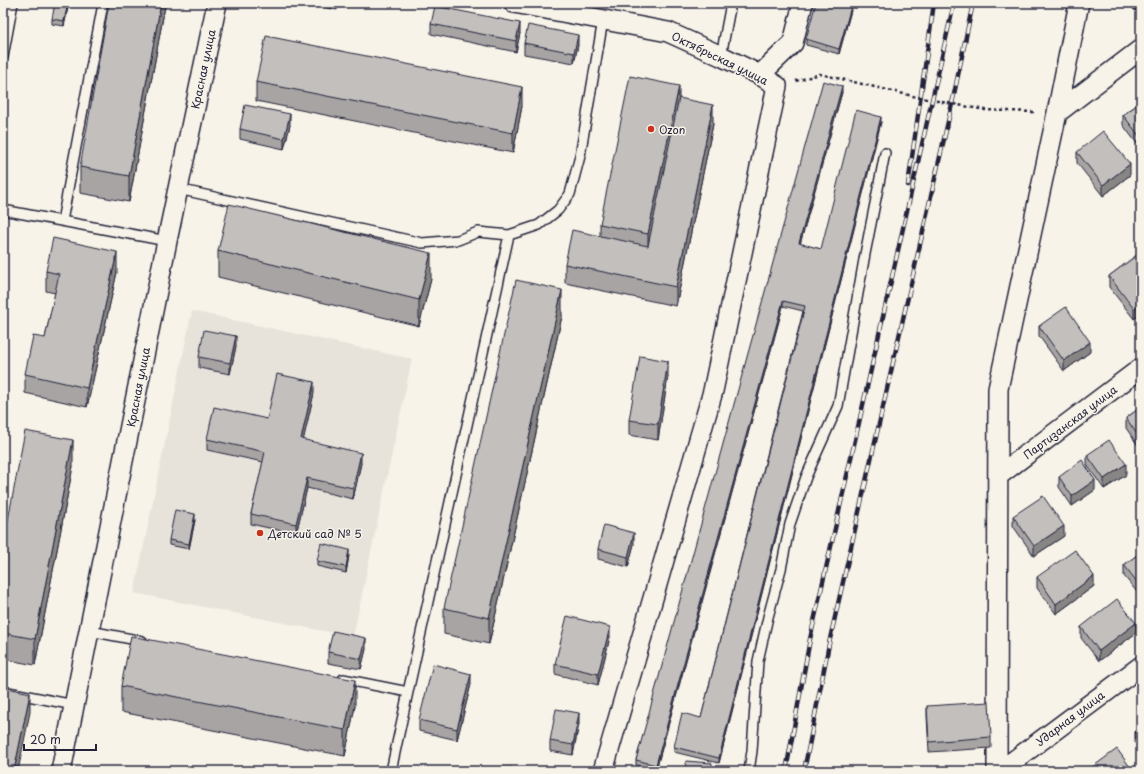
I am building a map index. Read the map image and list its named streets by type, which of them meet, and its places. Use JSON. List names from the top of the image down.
{
  "streets": {
    "street": [
      "Октябрьская улица",
      "Красная улица",
      "Партизанская улица",
      "Ударная улица"
    ]
  },
  "places": ["Ozon", "Детский сад № 5"],
  "scale_bar": "20 m"
}
